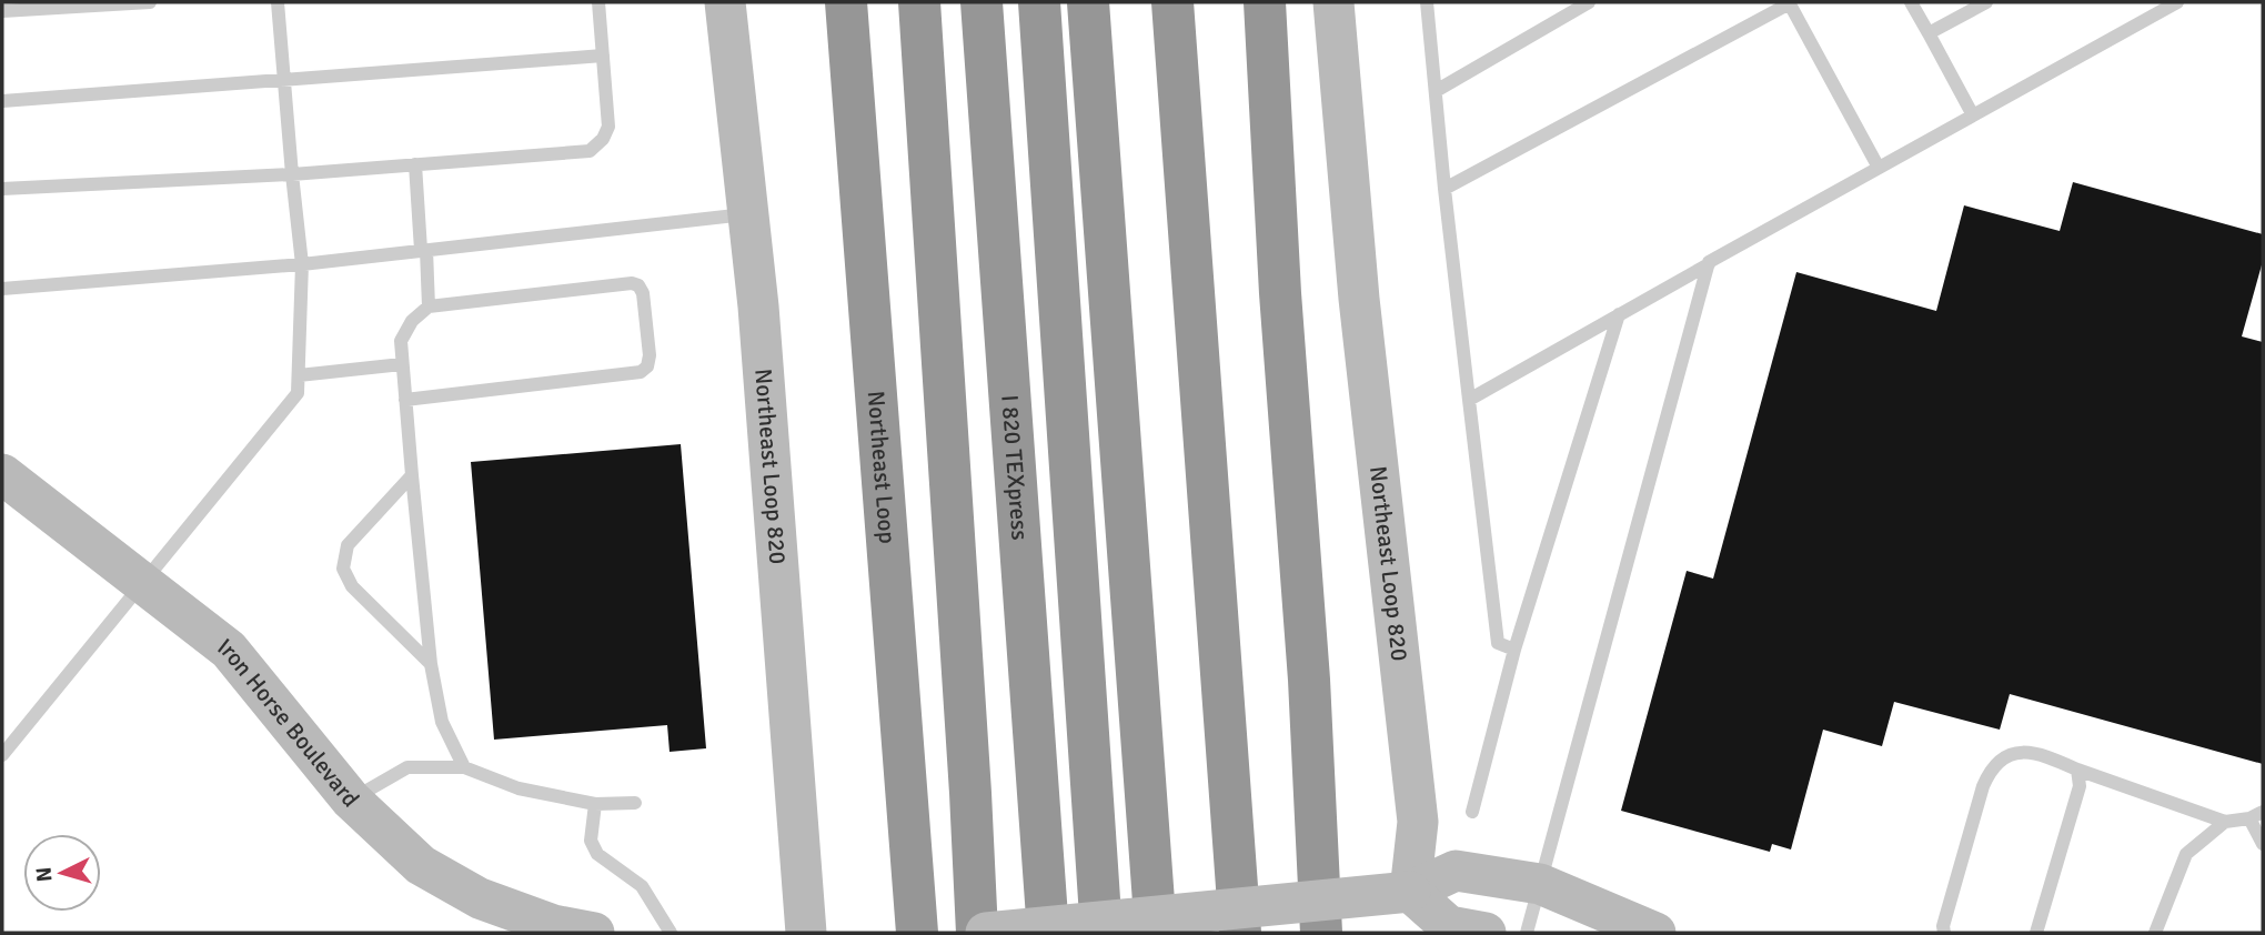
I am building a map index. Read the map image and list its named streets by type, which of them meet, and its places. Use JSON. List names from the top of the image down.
{
  "streets": {
    "highway": ["Northeast Loop", "I 820 TEXpress"],
    "main road": ["Northeast Loop 820", "Iron Horse Boulevard"]
  },
  "north": "left"
}
